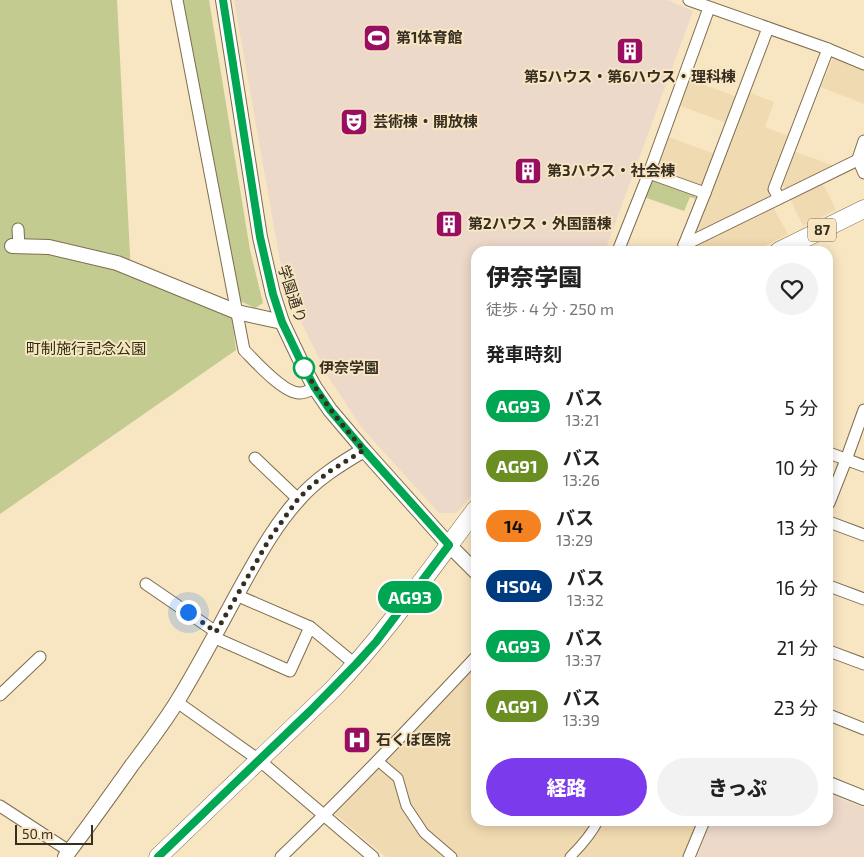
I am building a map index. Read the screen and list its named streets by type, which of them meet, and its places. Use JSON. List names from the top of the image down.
{
  "streets": {
    "main road": ["87"],
    "street": ["学園通り"]
  },
  "parks": ["町制施行記念公園"],
  "places": {
    "sports": ["第1体育館"],
    "building": ["第5ハウス・第6ハウス・理科棟", "第3ハウス・社会棟", "第2ハウス・外国語棟"],
    "theatre": ["芸術棟・開放棟"],
    "other": ["伊奈学園"],
    "hospital": ["石くぼ医院"]
  },
  "lines": ["bus line AG93"],
  "scale_bar": "50 m",
  "page": {
    "on_map": "AG93",
    "heading": [
      ["伊奈学園", "徒歩 · 4 分 · 250 m"],
      "発車時刻"
    ],
    "list": [
      {
        "mark": "AG93",
        "name": "バス",
        "note": "13:21",
        "value": "5 分"
      },
      {
        "mark": "AG91",
        "name": "バス",
        "note": "13:26",
        "value": "10 分"
      },
      {
        "mark": "14",
        "name": "バス",
        "note": "13:29",
        "value": "13 分"
      },
      {
        "mark": "HS04",
        "name": "バス",
        "note": "13:32",
        "value": "16 分"
      },
      {
        "mark": "AG93",
        "name": "バス",
        "note": "13:37",
        "value": "21 分"
      },
      {
        "mark": "AG91",
        "name": "バス",
        "note": "13:39",
        "value": "23 分"
      }
    ],
    "buttons": ["経路", "きっぷ"],
    "scale": "50 m"
  }
}
